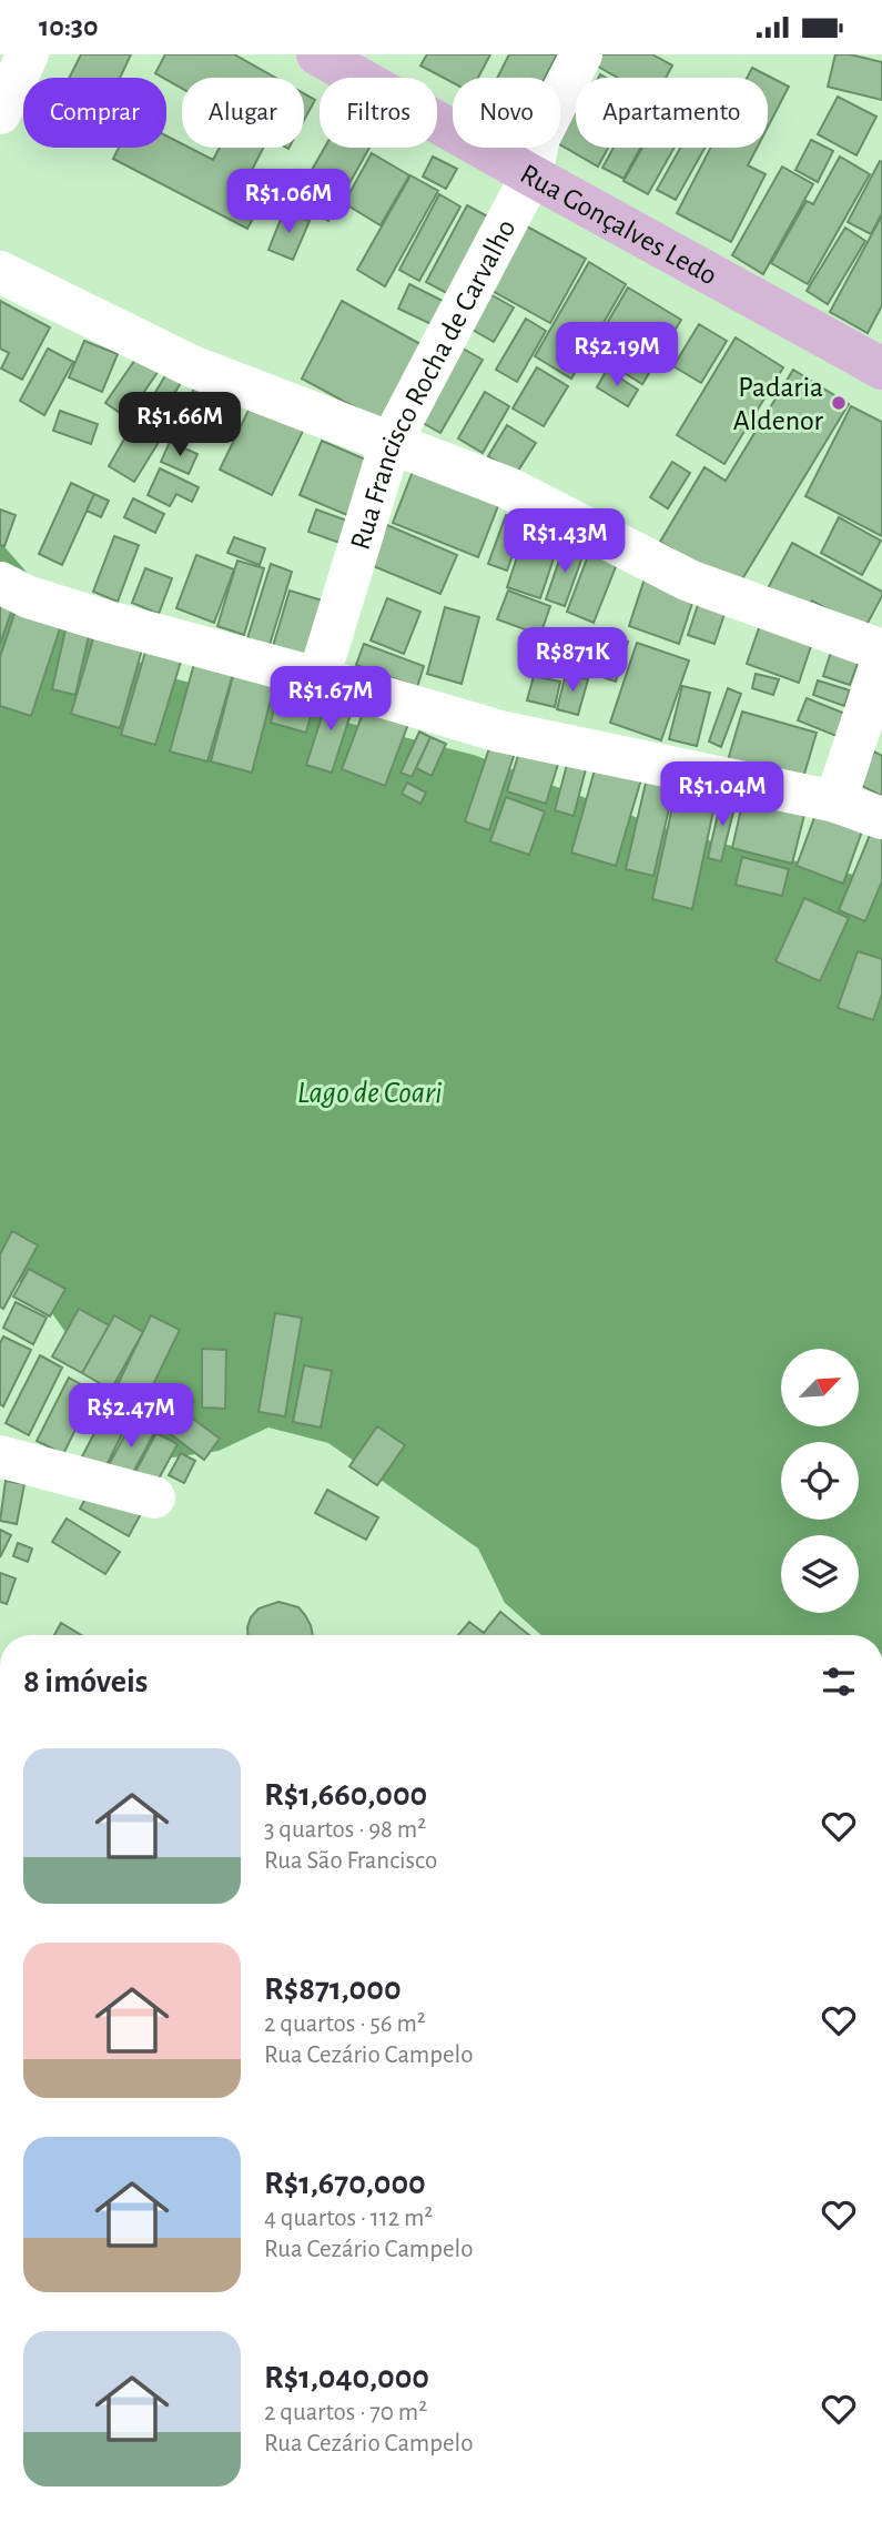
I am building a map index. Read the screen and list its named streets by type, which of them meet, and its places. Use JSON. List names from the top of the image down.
{
  "streets": {
    "main road": ["Rua Gonçalves Ledo"],
    "street": ["Rua Francisco Rocha de Carvalho"]
  },
  "crossings": [
    ["Rua Gonçalves Ledo", "Rua Francisco Rocha de Carvalho"]
  ],
  "water": ["Lago de Coari"],
  "places": ["Padaria Aldenor"],
  "north": "top right",
  "page": {
    "status": "10:30",
    "chip": [
      "Comprar",
      "Alugar",
      "Filtros",
      "Novo",
      "Apartamento"
    ],
    "price": [
      "R$1.06M",
      "R$2.19M",
      "R$1.66M",
      "R$1.43M",
      "R$871K",
      "R$1.67M",
      "R$1.04M",
      "R$2.47M"
    ],
    "heading": "8 imóveis",
    "list": [
      {
        "name": "R$1,660,000",
        "note": "3 quartos · 98 m² · Rua São Francisco"
      },
      {
        "name": "R$871,000",
        "note": "2 quartos · 56 m² · Rua Cezário Campelo"
      },
      {
        "name": "R$1,670,000",
        "note": "4 quartos · 112 m² · Rua Cezário Campelo"
      },
      {
        "name": "R$1,040,000",
        "note": "2 quartos · 70 m² · Rua Cezário Campelo"
      }
    ]
  }
}
